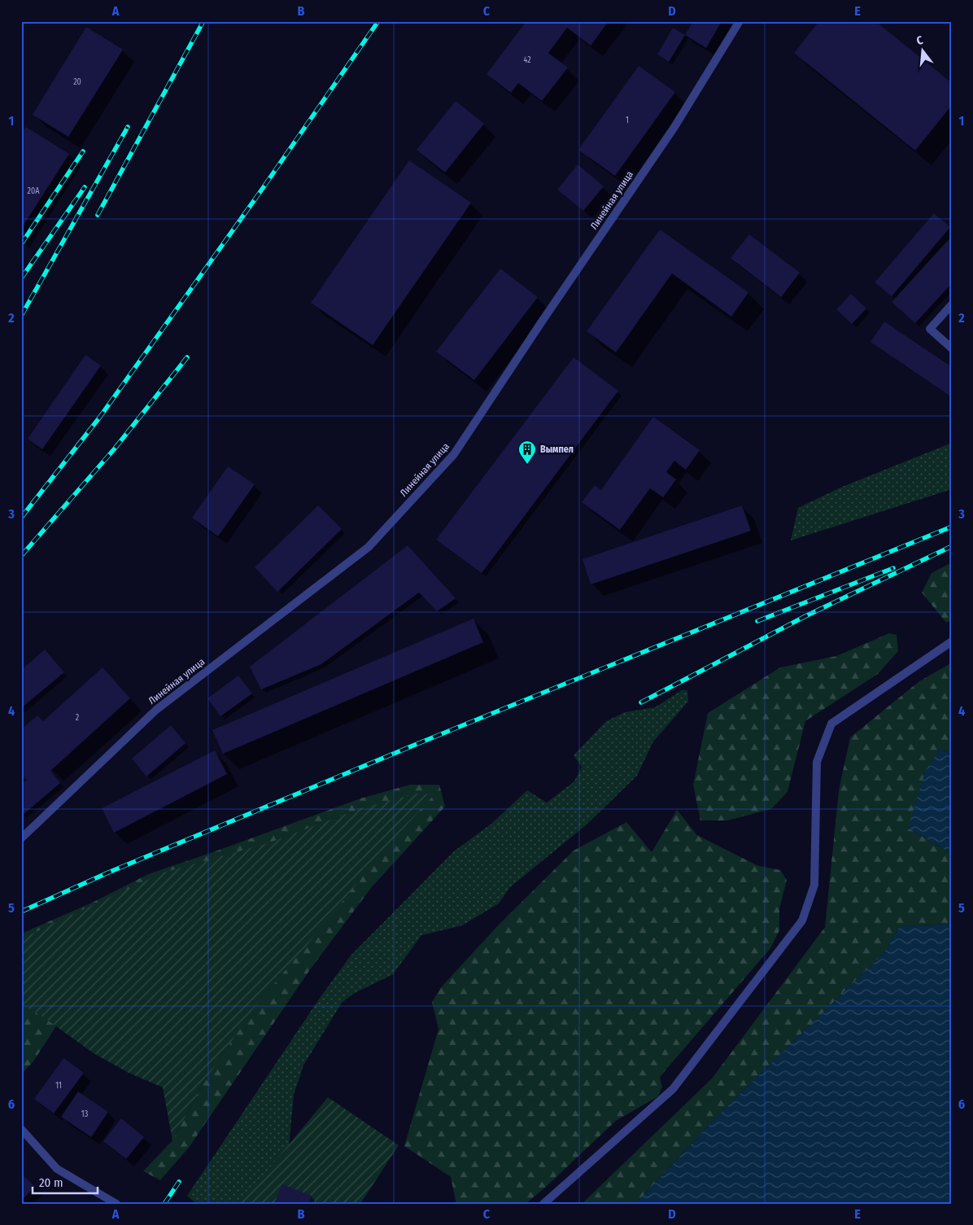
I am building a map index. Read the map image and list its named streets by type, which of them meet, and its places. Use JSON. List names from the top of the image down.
{
  "streets": {
    "street": ["Линейная улица"]
  },
  "places": {
    "building": ["Вымпел"]
  },
  "house_numbers": [
    "42",
    "20",
    "1",
    "20А",
    "2",
    "11",
    "13"
  ],
  "scale_bar": "20 m",
  "north": "top",
  "grid": {
    "columns": [
      "A",
      "B",
      "C",
      "D",
      "E"
    ],
    "rows": [
      "1",
      "2",
      "3",
      "4",
      "5",
      "6"
    ]
  }
}
